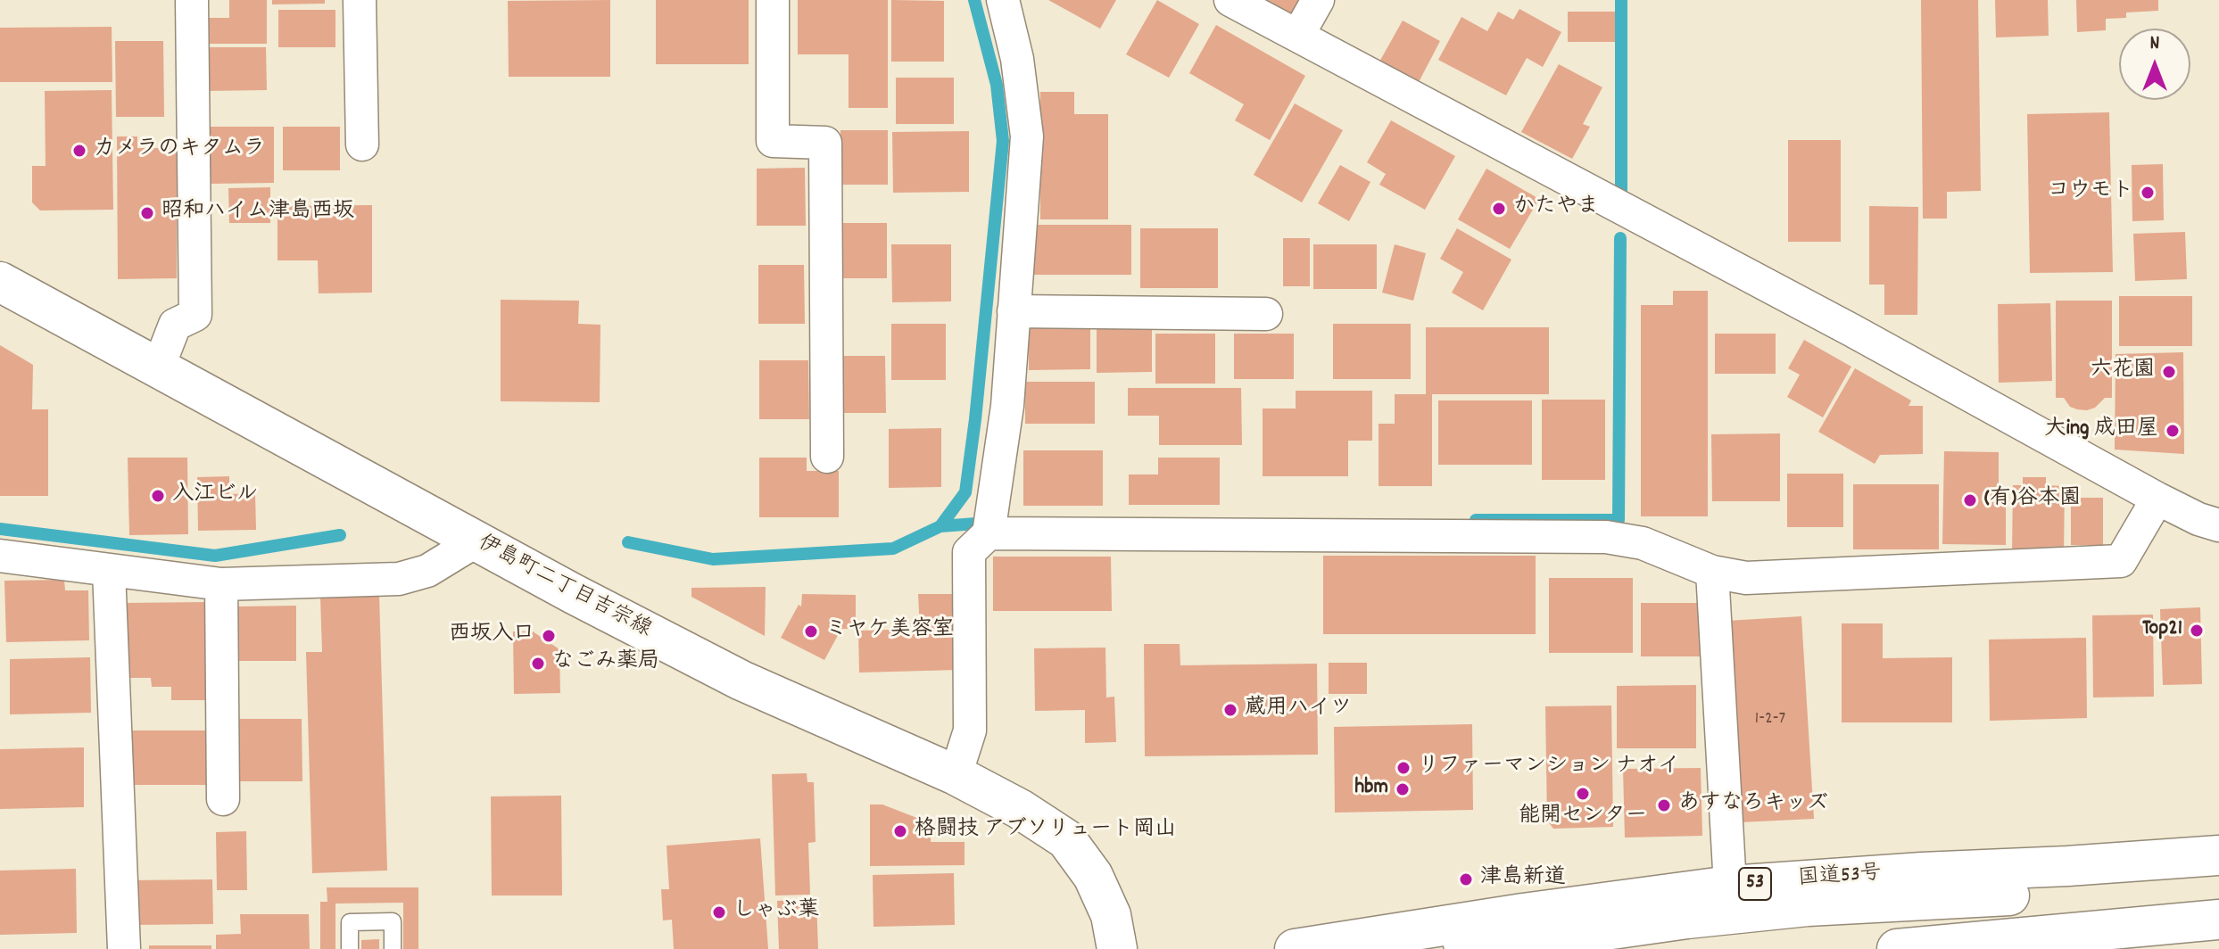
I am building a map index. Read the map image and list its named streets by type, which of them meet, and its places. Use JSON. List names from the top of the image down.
{
  "streets": {
    "main road": ["伊島町二丁目吉宗線", "国道53号", "53"]
  },
  "crossings": [
    ["国道53号", "53"]
  ],
  "places": [
    "カメラのキタムラ",
    "コウモト",
    "かたやま",
    "昭和ハイム津島西坂",
    "六花園",
    "大ing 成田屋",
    "入江ビル",
    "(有)谷本園",
    "Top21",
    "ミヤケ美容室",
    "西坂入口",
    "なごみ薬局",
    "蔵用ハイツ",
    "リファーマンション ナオイ",
    "hbm",
    "能開センター",
    "あすなろキッズ",
    "格闘技 アブソリュート岡山",
    "津島新道",
    "しゃぶ葉"
  ],
  "house_numbers": ["1-2-7"],
  "north": "top"
}
